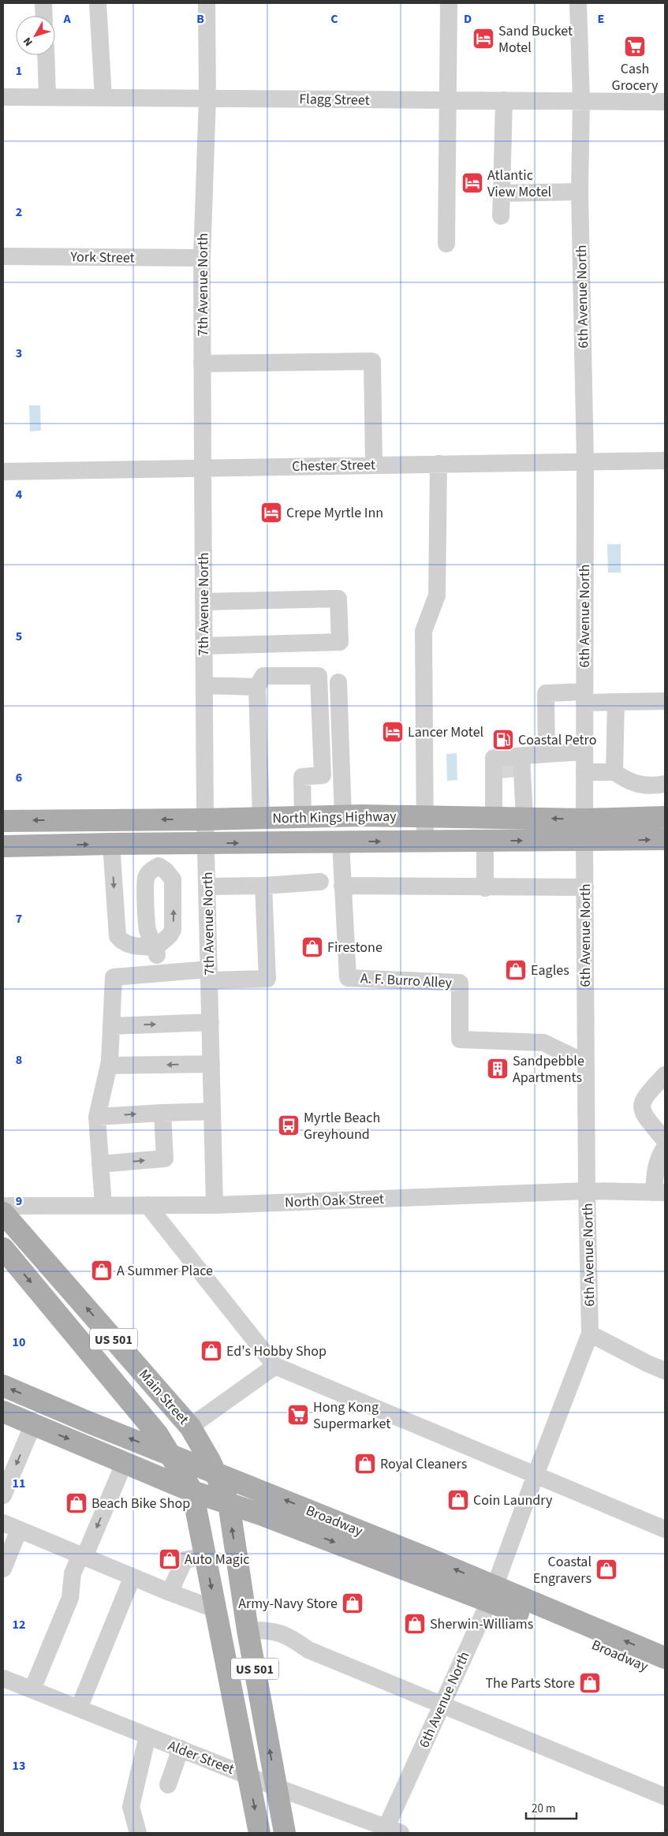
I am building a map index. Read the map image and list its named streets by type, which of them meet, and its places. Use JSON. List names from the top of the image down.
{
  "streets": {
    "main road": [
      "North Kings Highway",
      "US 501",
      "Main Street",
      "Broadway"
    ],
    "street": [
      "Flagg Street",
      "York Street",
      "7th Avenue North",
      "6th Avenue North",
      "Chester Street",
      "A. F. Burro Alley",
      "North Oak Street",
      "Alder Street"
    ]
  },
  "crossings": [
    ["Flagg Street", "7th Avenue North"],
    ["Flagg Street", "6th Avenue North"],
    ["York Street", "7th Avenue North"],
    ["7th Avenue North", "Chester Street"],
    ["7th Avenue North", "North Kings Highway"],
    ["7th Avenue North", "North Oak Street"],
    ["6th Avenue North", "Chester Street"],
    ["6th Avenue North", "North Kings Highway"],
    ["6th Avenue North", "A. F. Burro Alley"],
    ["6th Avenue North", "North Oak Street"],
    ["6th Avenue North", "Broadway"],
    ["6th Avenue North", "Alder Street"],
    ["North Kings Highway", "A. F. Burro Alley"],
    ["US 501", "Main Street"],
    ["US 501", "Broadway"],
    ["US 501", "Alder Street"],
    ["Main Street", "Broadway"]
  ],
  "places": {
    "hotel": [
      "Sand Bucket Motel",
      "Atlantic View Motel",
      "Crepe Myrtle Inn",
      "Lancer Motel"
    ],
    "supermarket": ["Cash Grocery", "Hong Kong Supermarket"],
    "fuel station": ["Coastal Petro"],
    "shop": [
      "Firestone",
      "Eagles",
      "A Summer Place",
      "Ed's Hobby Shop",
      "Royal Cleaners",
      "Coin Laundry",
      "Beach Bike Shop",
      "Auto Magic",
      "Coastal Engravers",
      "Army-Navy Store",
      "Sherwin-Williams",
      "The Parts Store"
    ],
    "building": ["Sandpebble Apartments"],
    "bus stop": ["Myrtle Beach Greyhound"]
  },
  "scale_bar": "20 m",
  "north": "bottom left",
  "grid": {
    "columns": [
      "A",
      "B",
      "C",
      "D",
      "E"
    ],
    "rows": [
      "1",
      "2",
      "3",
      "4",
      "5",
      "6",
      "7",
      "8",
      "9",
      "10",
      "11",
      "12",
      "13"
    ]
  }
}
